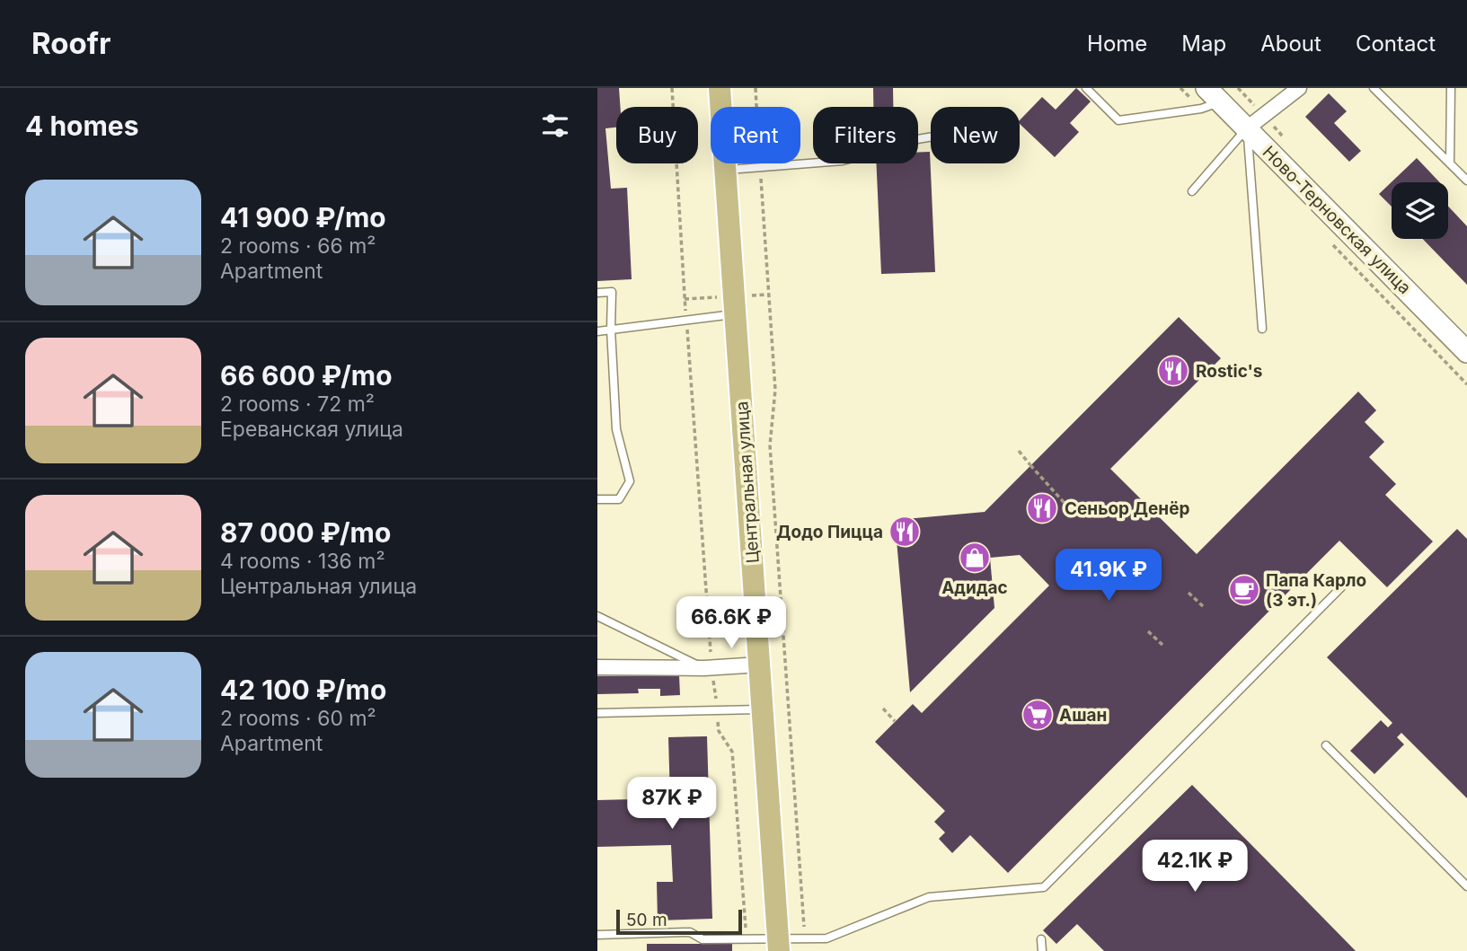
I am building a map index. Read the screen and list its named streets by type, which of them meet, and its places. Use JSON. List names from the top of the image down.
{
  "streets": {
    "main road": ["Ново-Терновская улица", "Центральная улица"]
  },
  "places": {
    "restaurant": ["Rostic's", "Сеньор Денёр", "Додо Пицца"],
    "shop": ["Адидас"],
    "cafe": ["Папа Карло (3 эт.)"],
    "supermarket": ["Ашан"]
  },
  "scale_bar": "50 m",
  "page": {
    "header": "Roofr",
    "nav": [
      "Home",
      "Map",
      "About",
      "Contact"
    ],
    "heading": "4 homes",
    "chip": [
      "Buy",
      "Rent",
      "Filters",
      "New"
    ],
    "list": [
      {
        "name": "41 900 ₽/mo",
        "note": "2 rooms · 66 m² · Apartment"
      },
      {
        "name": "66 600 ₽/mo",
        "note": "2 rooms · 72 m² · Ереванская улица"
      },
      {
        "name": "87 000 ₽/mo",
        "note": "4 rooms · 136 m² · Центральная улица"
      },
      {
        "name": "42 100 ₽/mo",
        "note": "2 rooms · 60 m² · Apartment"
      }
    ],
    "price": [
      "41.9K ₽",
      "66.6K ₽",
      "87K ₽",
      "42.1K ₽"
    ],
    "scale": "50 m"
  }
}
